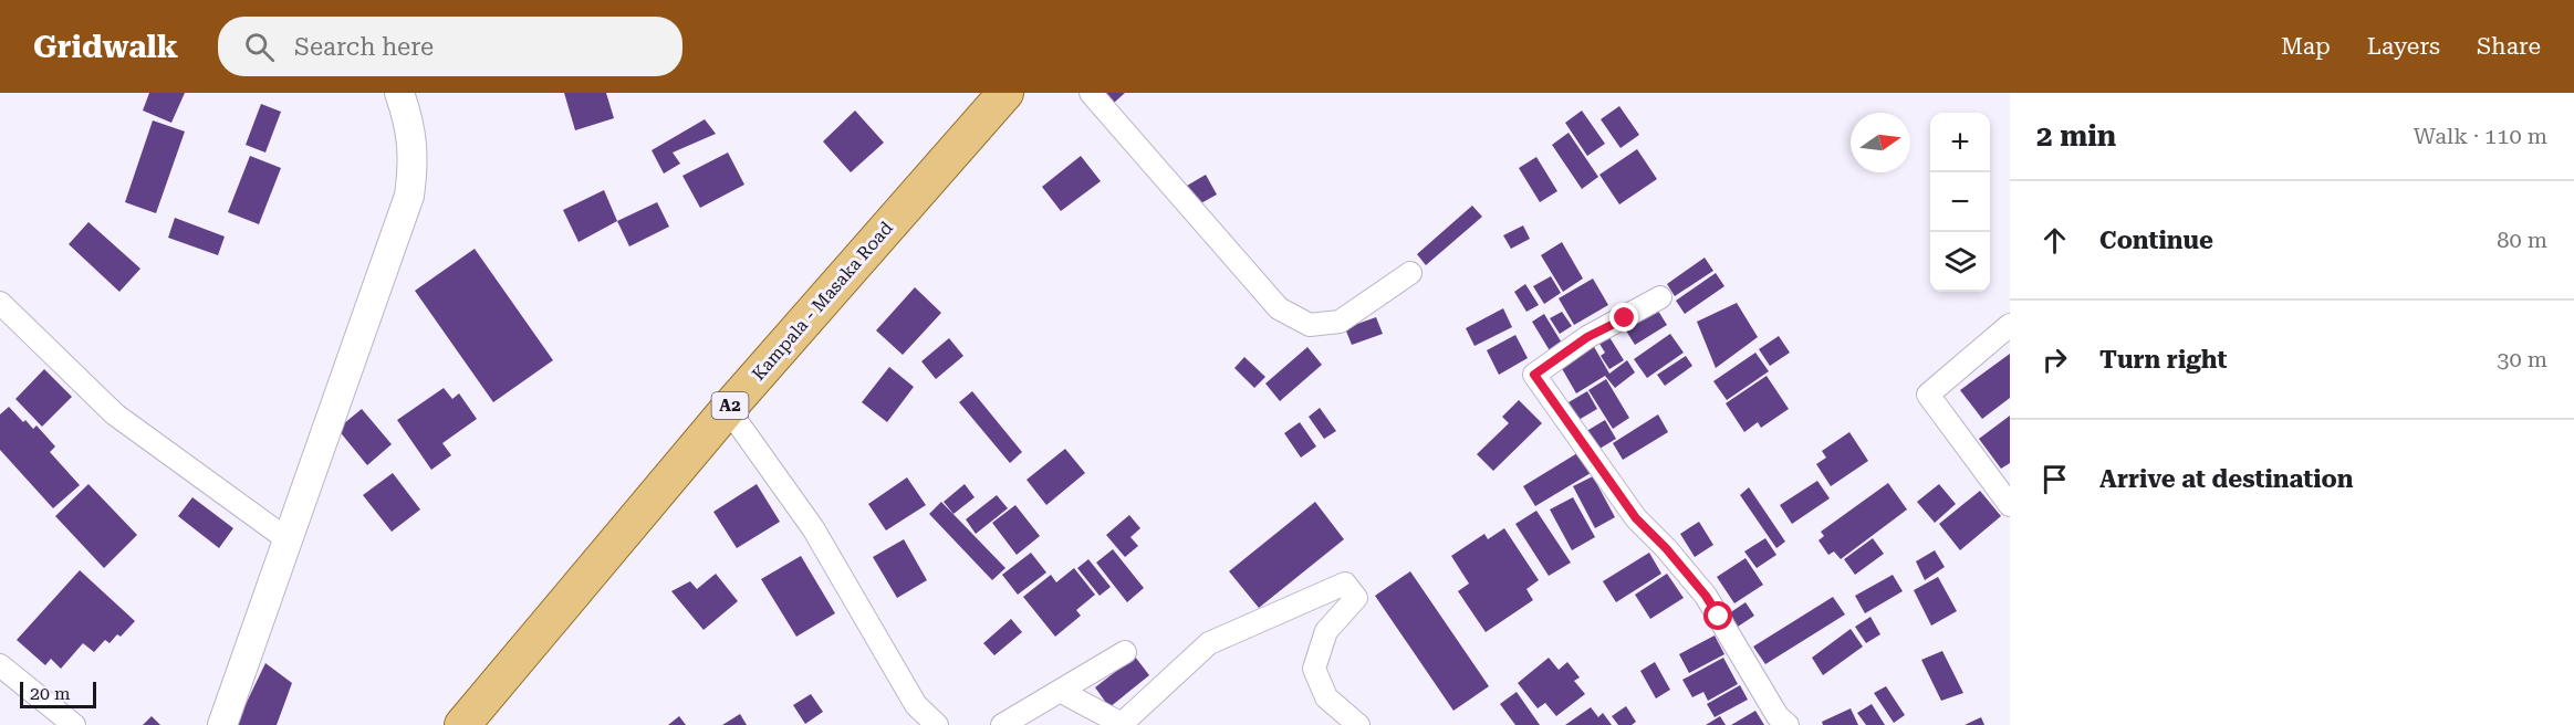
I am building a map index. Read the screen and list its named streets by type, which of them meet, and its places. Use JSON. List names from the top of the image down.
{
  "streets": {
    "main road": ["Kampala - Masaka Road", "A2"]
  },
  "scale_bar": "20 m",
  "north": "right",
  "page": {
    "header": "Gridwalk",
    "search": "Search here",
    "nav": ["Map", "Layers", "Share"],
    "heading": ["2 min", "Walk · 110 m"],
    "map_buttons": ["+", "−"],
    "list": [
      ["Continue", "80 m"],
      ["Turn right", "30 m"],
      "Arrive at destination"
    ],
    "scale": "20 m"
  }
}
